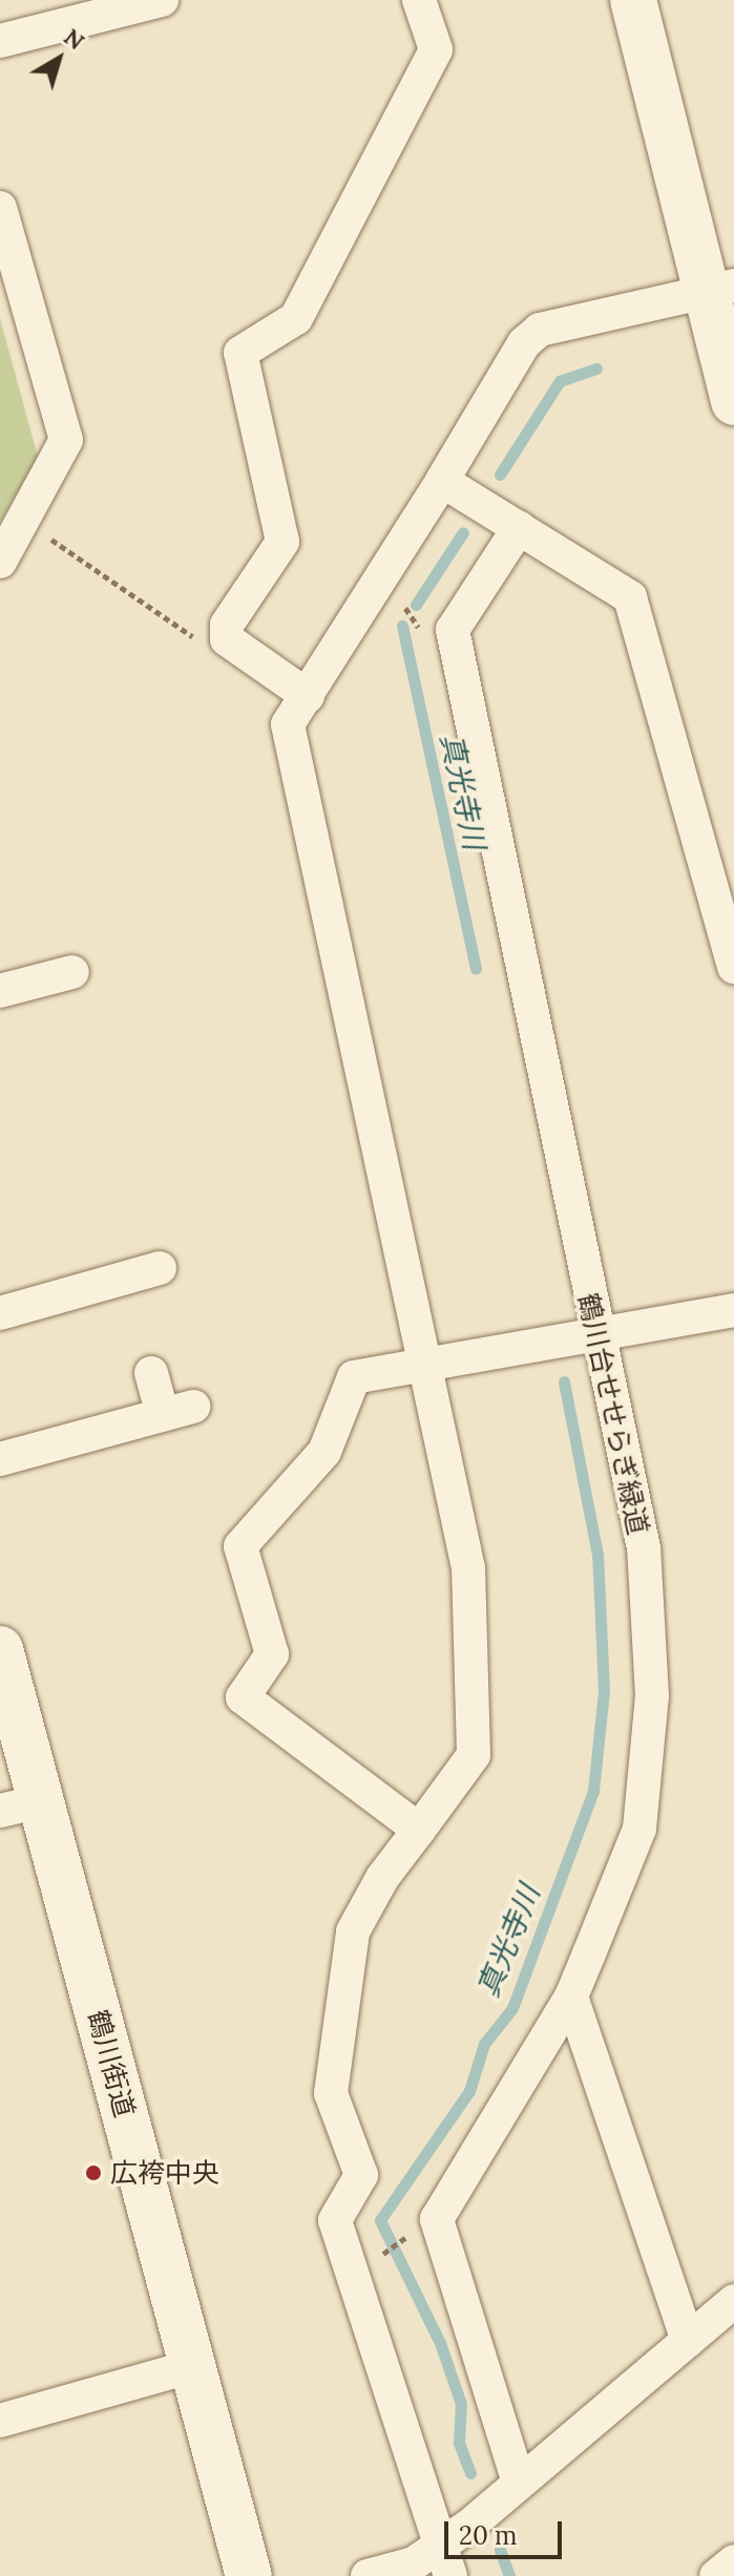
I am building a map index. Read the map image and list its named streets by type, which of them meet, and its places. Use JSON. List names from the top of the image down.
{
  "streets": {
    "main road": ["鶴川街道"]
  },
  "water": ["真光寺川"],
  "places": ["広袴中央"],
  "scale_bar": "20 m",
  "north": "top right"
}
